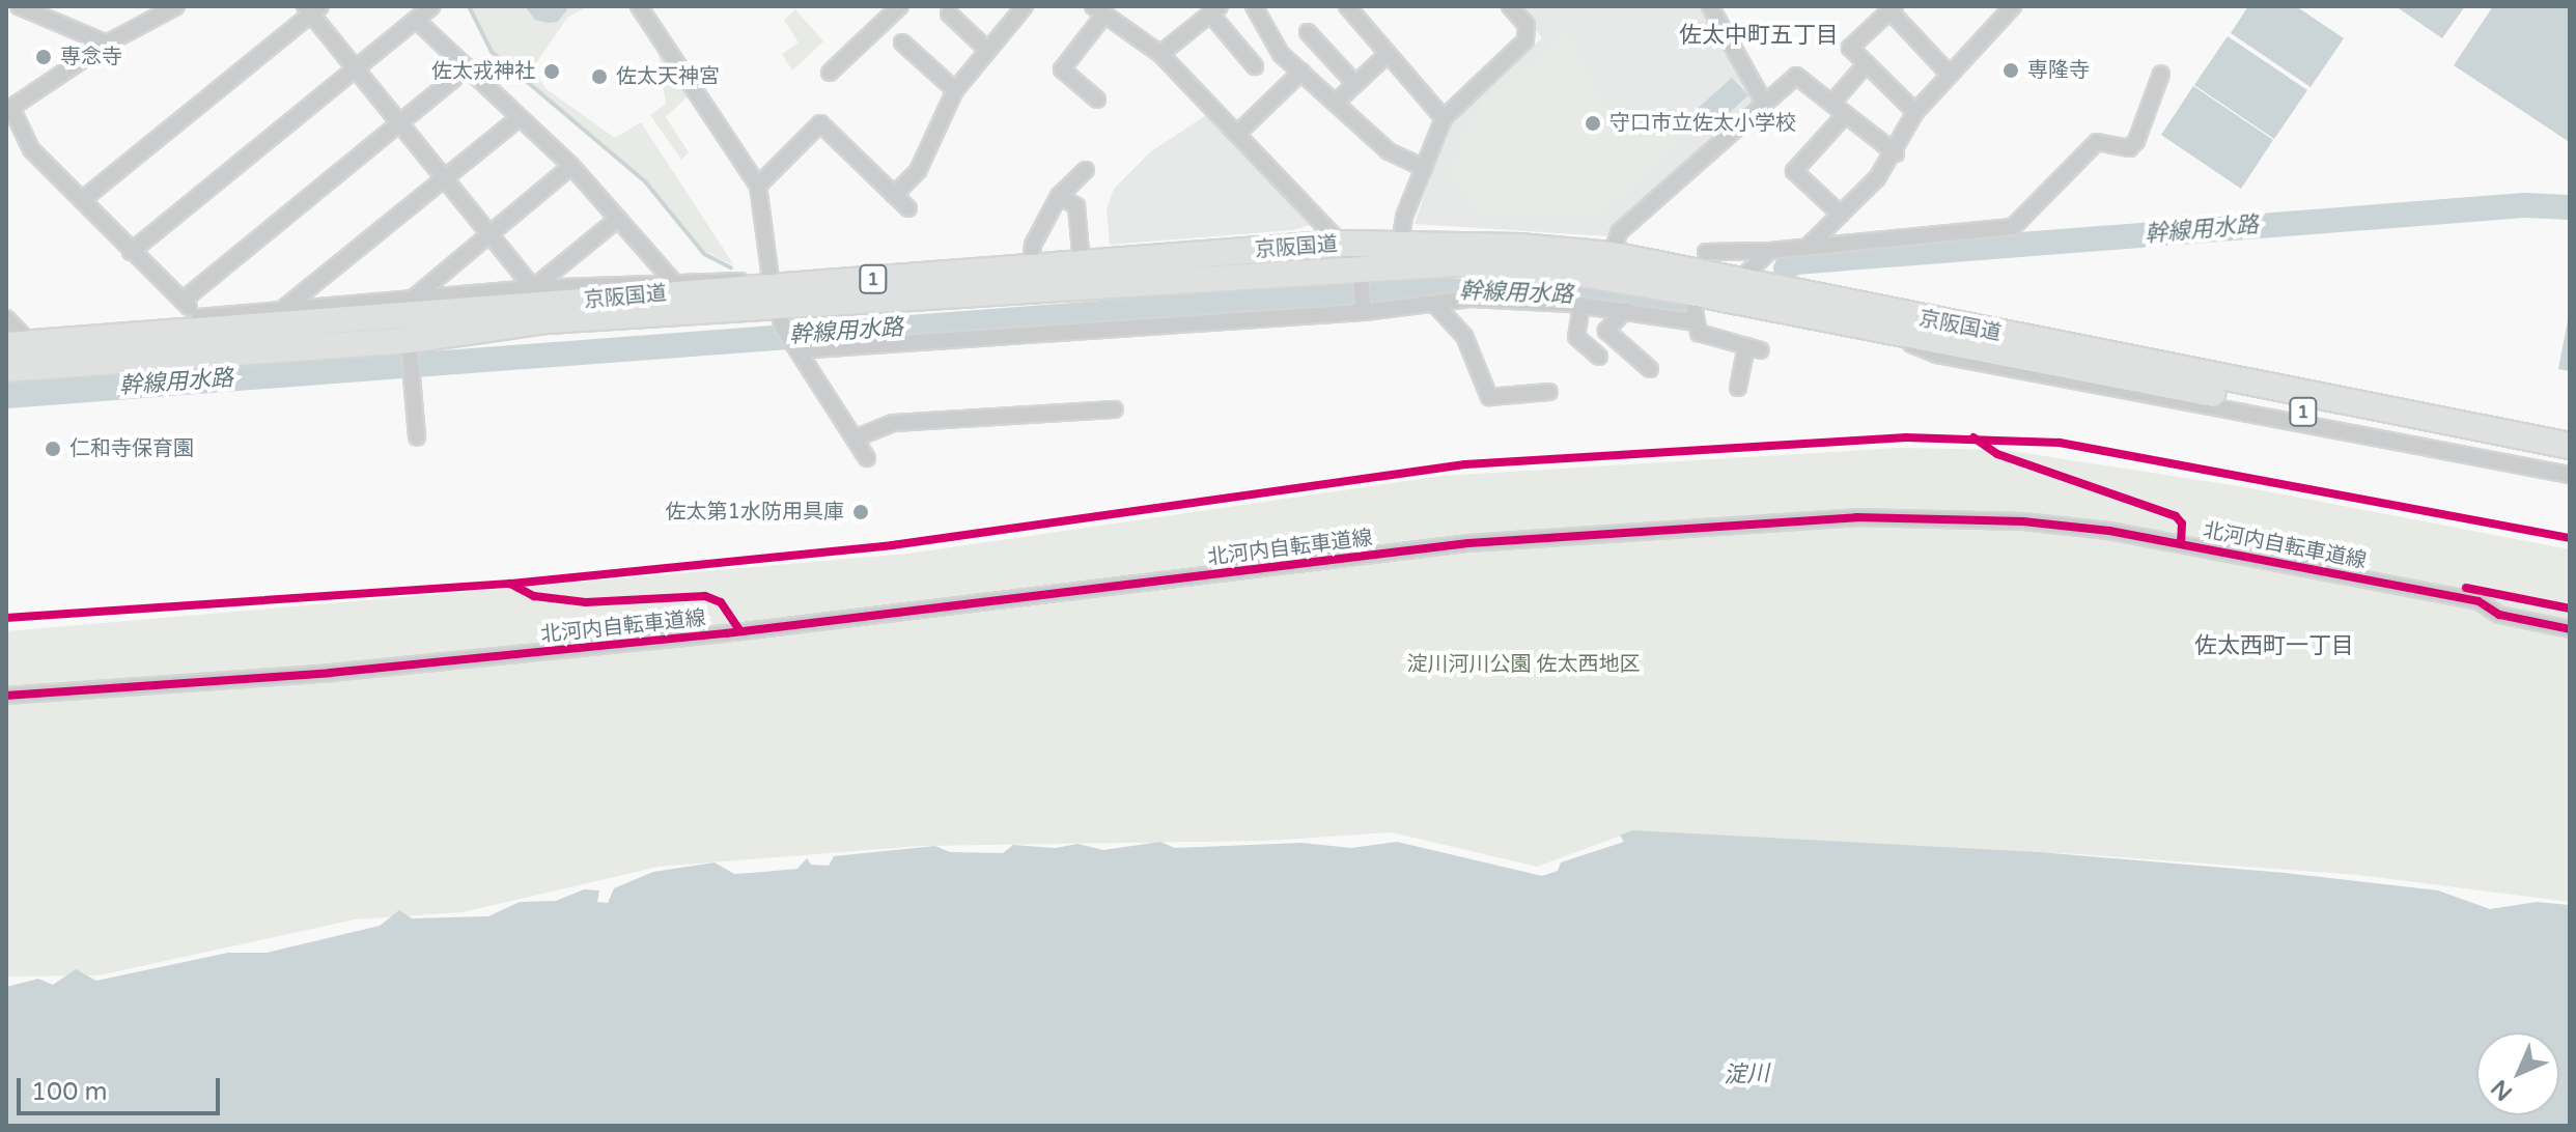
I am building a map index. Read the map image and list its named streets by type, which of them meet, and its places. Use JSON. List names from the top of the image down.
{
  "streets": {
    "highway": ["京阪国道", "1"],
    "street": ["北河内自転車道線"]
  },
  "districts": ["佐太中町五丁目", "佐太西町一丁目"],
  "water": ["幹線用水路", "淀川"],
  "parks": ["淀川河川公園 佐太西地区"],
  "places": [
    "専念寺",
    "専隆寺",
    "佐太戎神社",
    "佐太天神宮",
    "守口市立佐太小学校",
    "仁和寺保育園",
    "佐太第1水防用具庫"
  ],
  "scale_bar": "100 m",
  "north": "bottom left"
}
